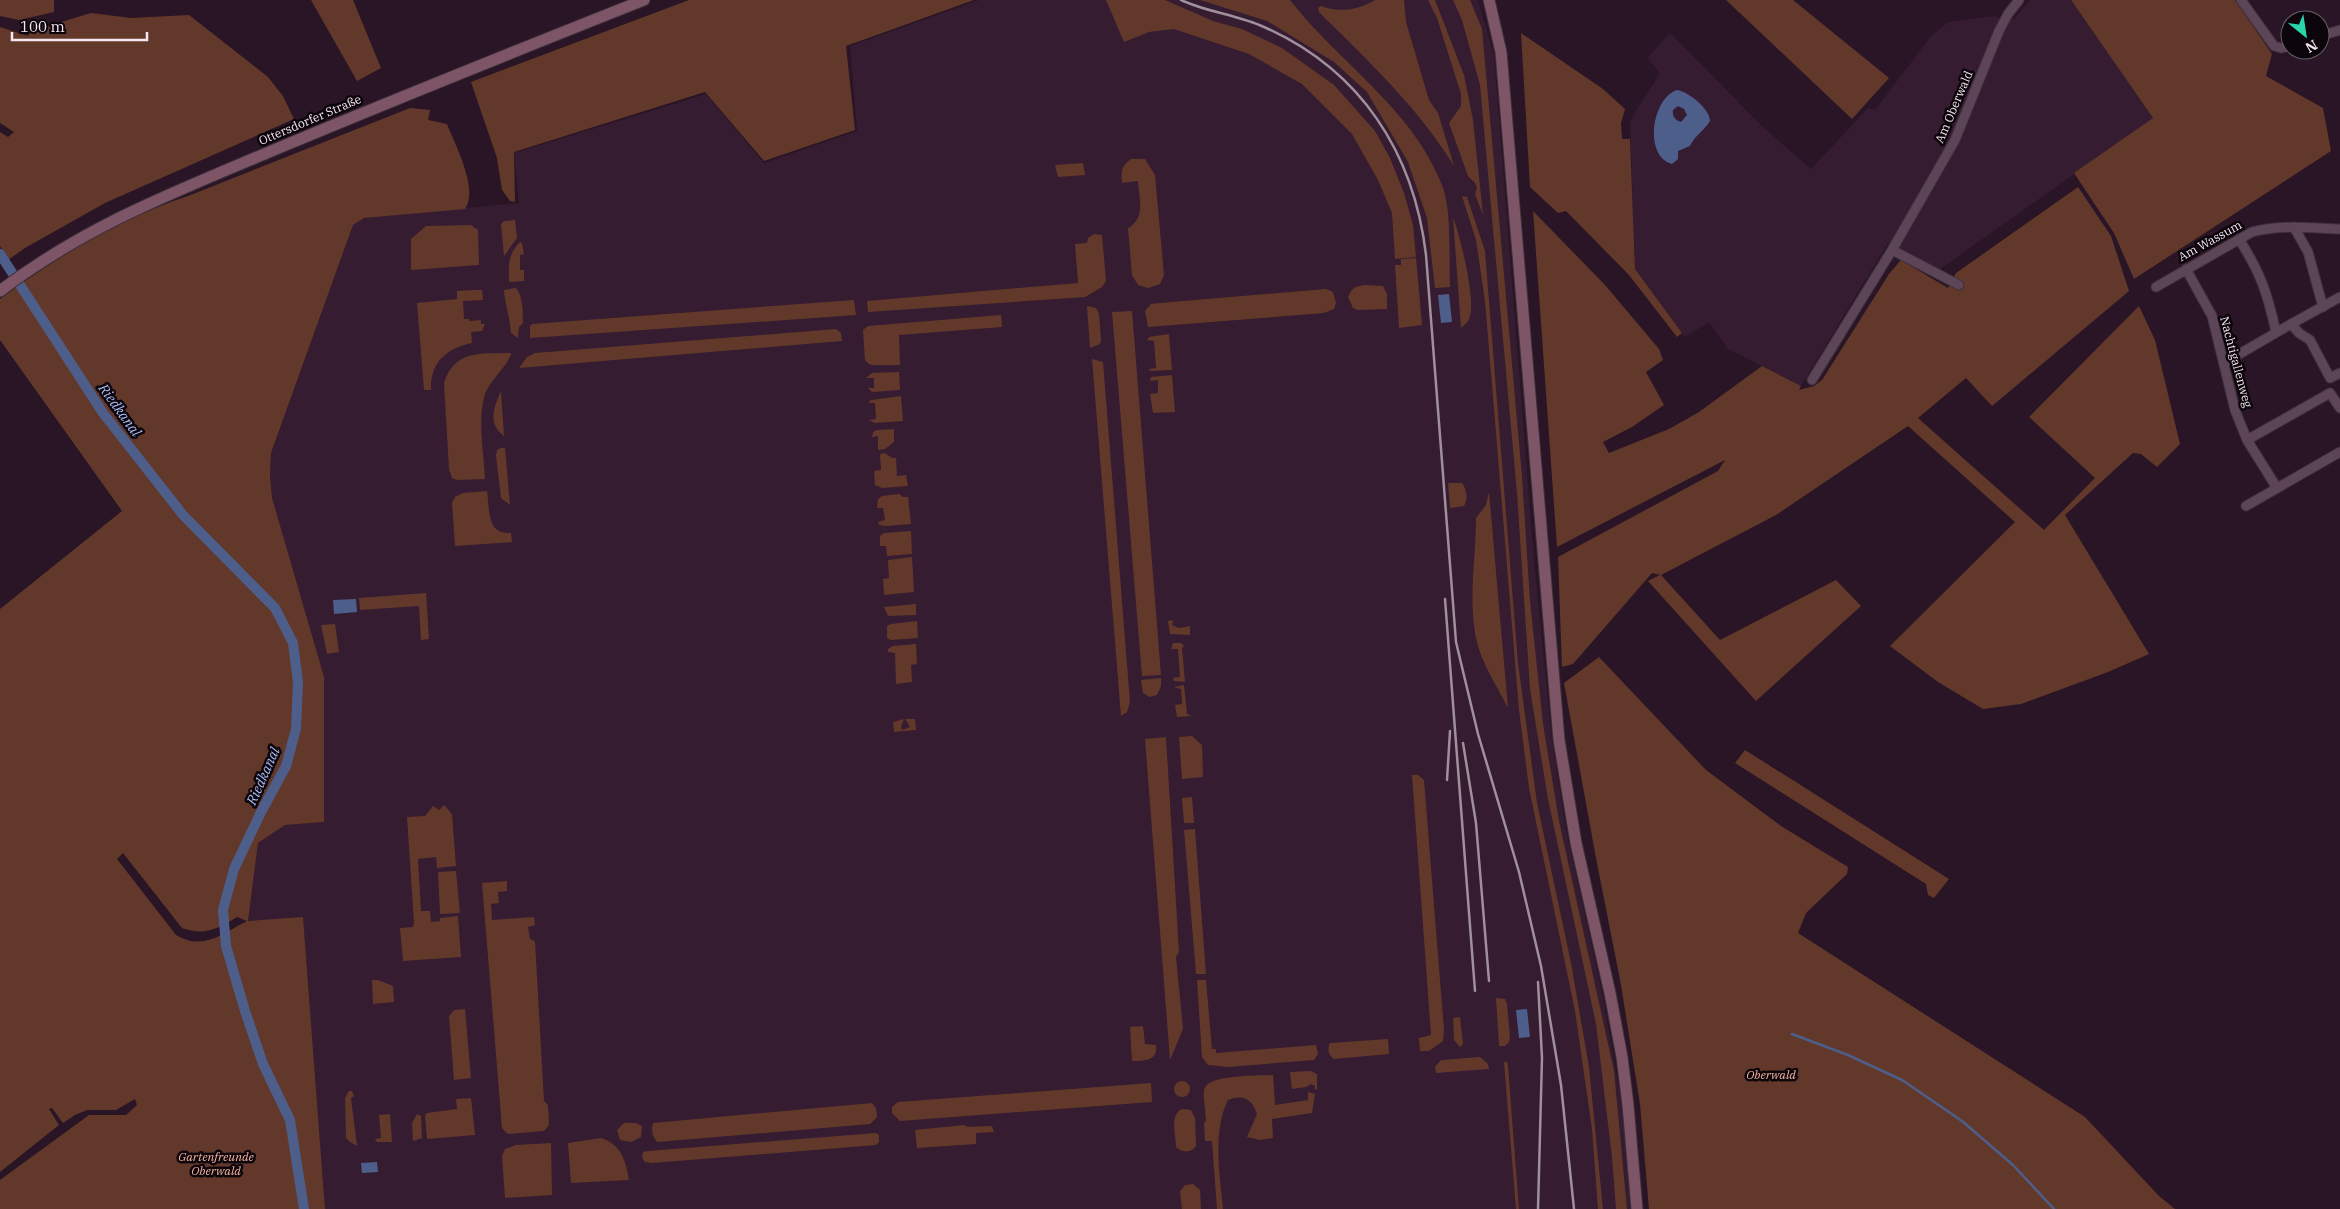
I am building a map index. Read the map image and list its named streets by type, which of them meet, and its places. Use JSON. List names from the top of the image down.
{
  "streets": {
    "street": [
      "Am Oberwald",
      "Ottersdorfer Straße",
      "Am Wassum",
      "Nachtigallenweg"
    ]
  },
  "crossings": [
    ["Am Wassum", "Nachtigallenweg"]
  ],
  "water": ["Riedkanal"],
  "parks": ["Oberwald", "Gartenfreunde Oberwald"],
  "scale_bar": "100 m",
  "north": "bottom right"
}
